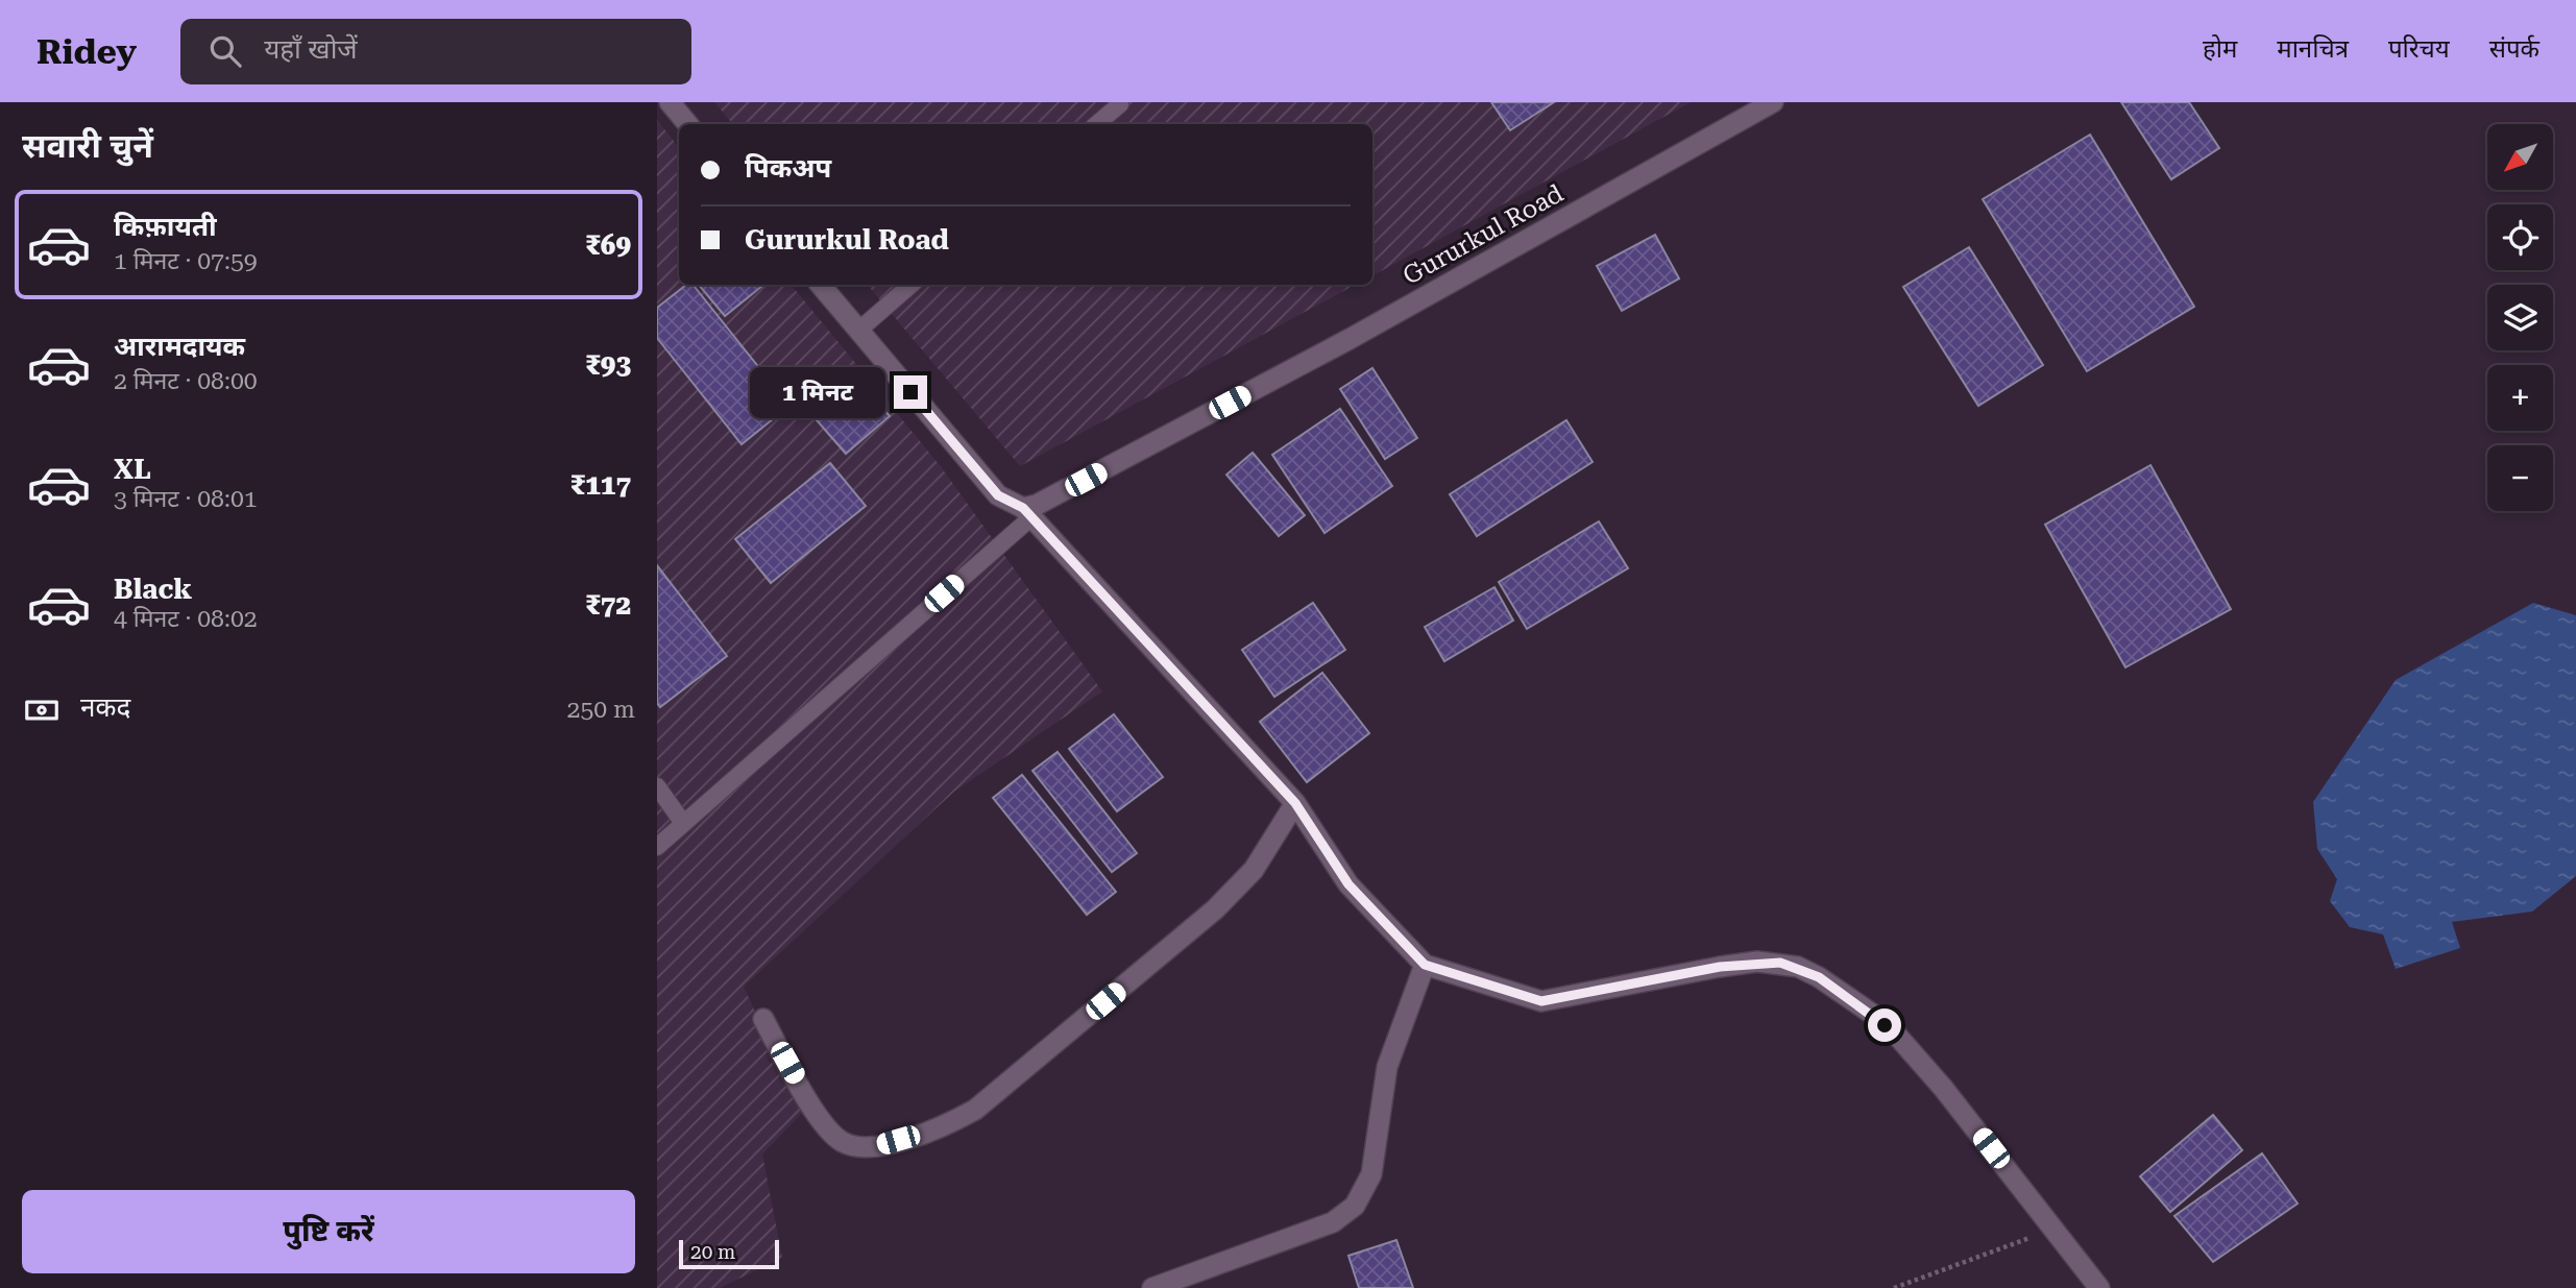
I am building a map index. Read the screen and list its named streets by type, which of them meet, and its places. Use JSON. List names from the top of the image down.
{
  "streets": {
    "street": ["Gururkul Road"]
  },
  "scale_bar": "20 m",
  "north": "bottom left",
  "page": {
    "header": "Ridey",
    "search": "यहाँ खोजें",
    "nav": [
      "होम",
      "मानचित्र",
      "परिचय",
      "संपर्क"
    ],
    "heading": "सवारी चुनें",
    "map_buttons": ["+", "−"],
    "banner": ["पिकअप", "Gururkul Road"],
    "list": [
      {
        "name": "किफ़ायती",
        "note": "1 मिनट · 07:59",
        "value": "₹69"
      },
      {
        "name": "आरामदायक",
        "note": "2 मिनट · 08:00",
        "value": "₹93"
      },
      {
        "name": "XL",
        "note": "3 मिनट · 08:01",
        "value": "₹117"
      },
      {
        "name": "Black",
        "note": "4 मिनट · 08:02",
        "value": "₹72"
      }
    ],
    "bubble": "1 मिनट",
    "pay": ["नकद", "250 m"],
    "buttons": "पुष्टि करें",
    "scale": "20 m"
  }
}
